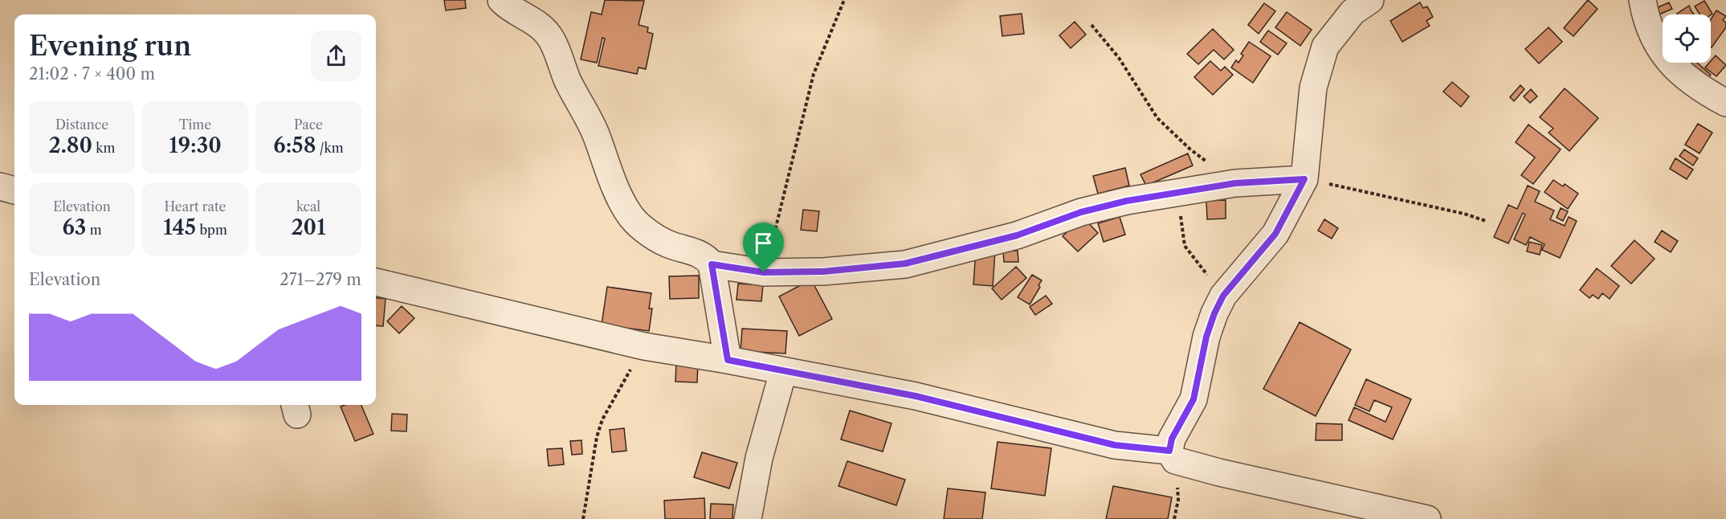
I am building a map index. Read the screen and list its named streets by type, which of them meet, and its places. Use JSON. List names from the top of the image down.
{
  "page": {
    "heading": ["Evening run", "21:02 · 7 × 400 m"],
    "stats": [
      ["Distance", "2.80 km"],
      ["Time", "19:30"],
      ["Pace", "6:58 /km"],
      ["Elevation", "63 m"],
      ["Heart rate", "145 bpm"],
      ["kcal", "201"]
    ],
    "chart": ["Elevation", "271–279 m"]
  }
}
